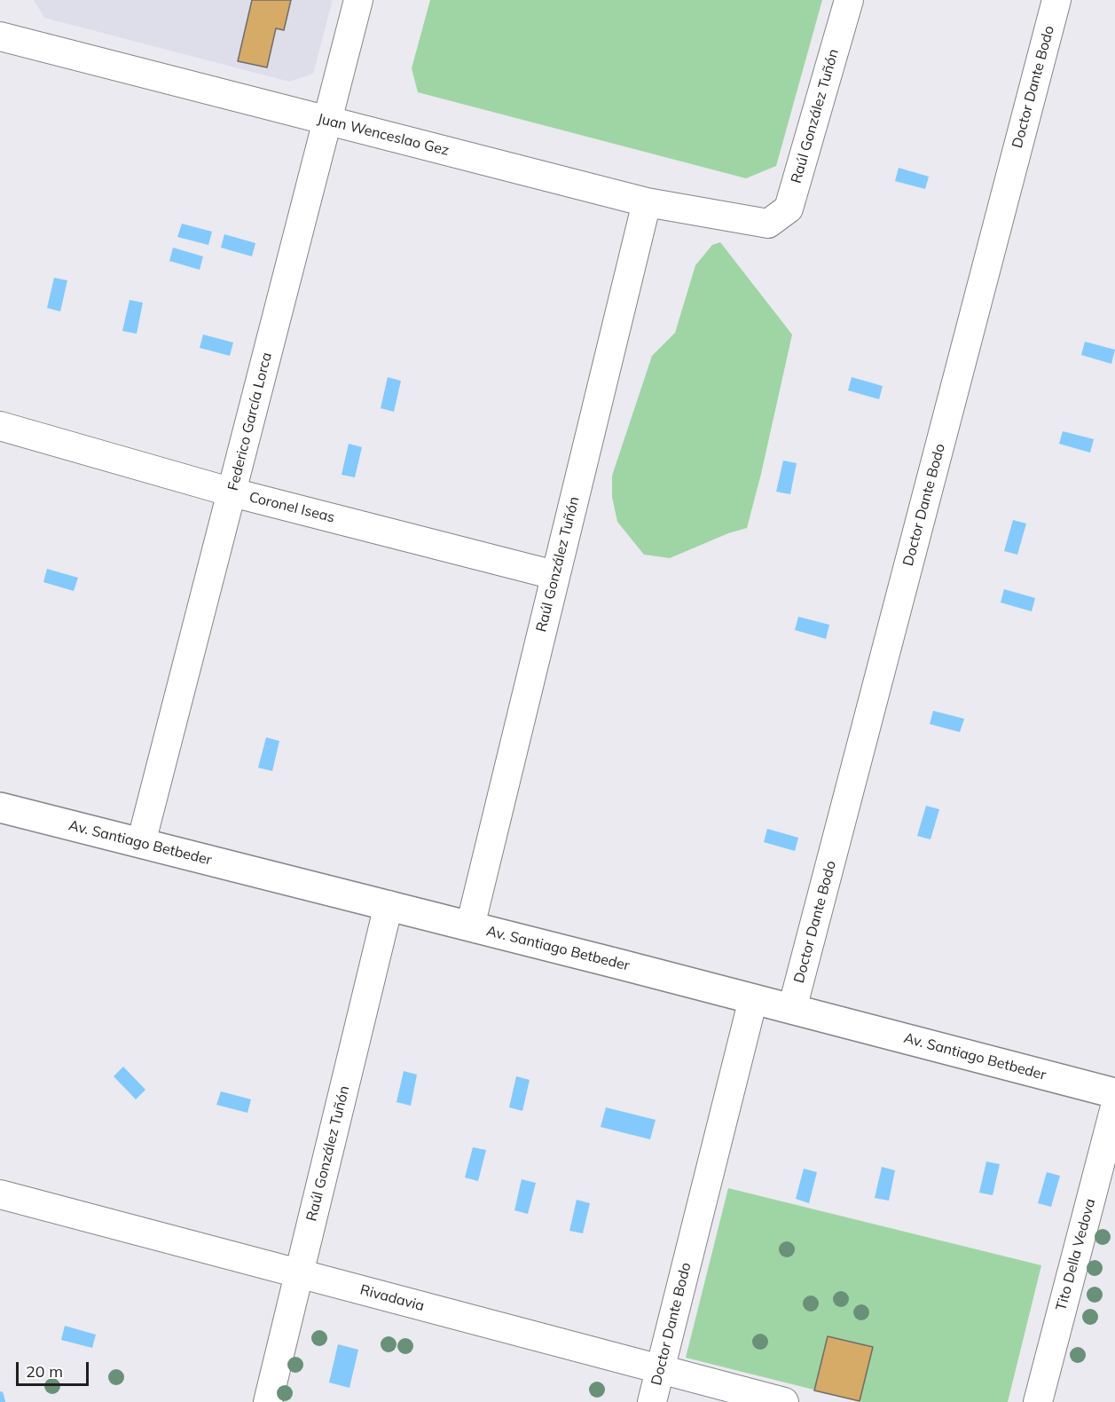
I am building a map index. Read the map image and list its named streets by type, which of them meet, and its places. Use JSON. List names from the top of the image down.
{
  "streets": {
    "main road": ["Av. Santiago Betbeder"],
    "street": [
      "Doctor Dante Bodo",
      "Raúl González Tuñón",
      "Juan Wenceslao Gez",
      "Federico García Lorca",
      "Coronel Iseas",
      "Tito Della Vedova",
      "Rivadavia"
    ]
  },
  "crossings": [
    ["Doctor Dante Bodo", "Av. Santiago Betbeder"],
    ["Doctor Dante Bodo", "Rivadavia"],
    ["Raúl González Tuñón", "Juan Wenceslao Gez"],
    ["Raúl González Tuñón", "Coronel Iseas"],
    ["Raúl González Tuñón", "Av. Santiago Betbeder"],
    ["Raúl González Tuñón", "Rivadavia"],
    ["Juan Wenceslao Gez", "Federico García Lorca"],
    ["Federico García Lorca", "Coronel Iseas"],
    ["Federico García Lorca", "Av. Santiago Betbeder"]
  ],
  "scale_bar": "20 m"
}
